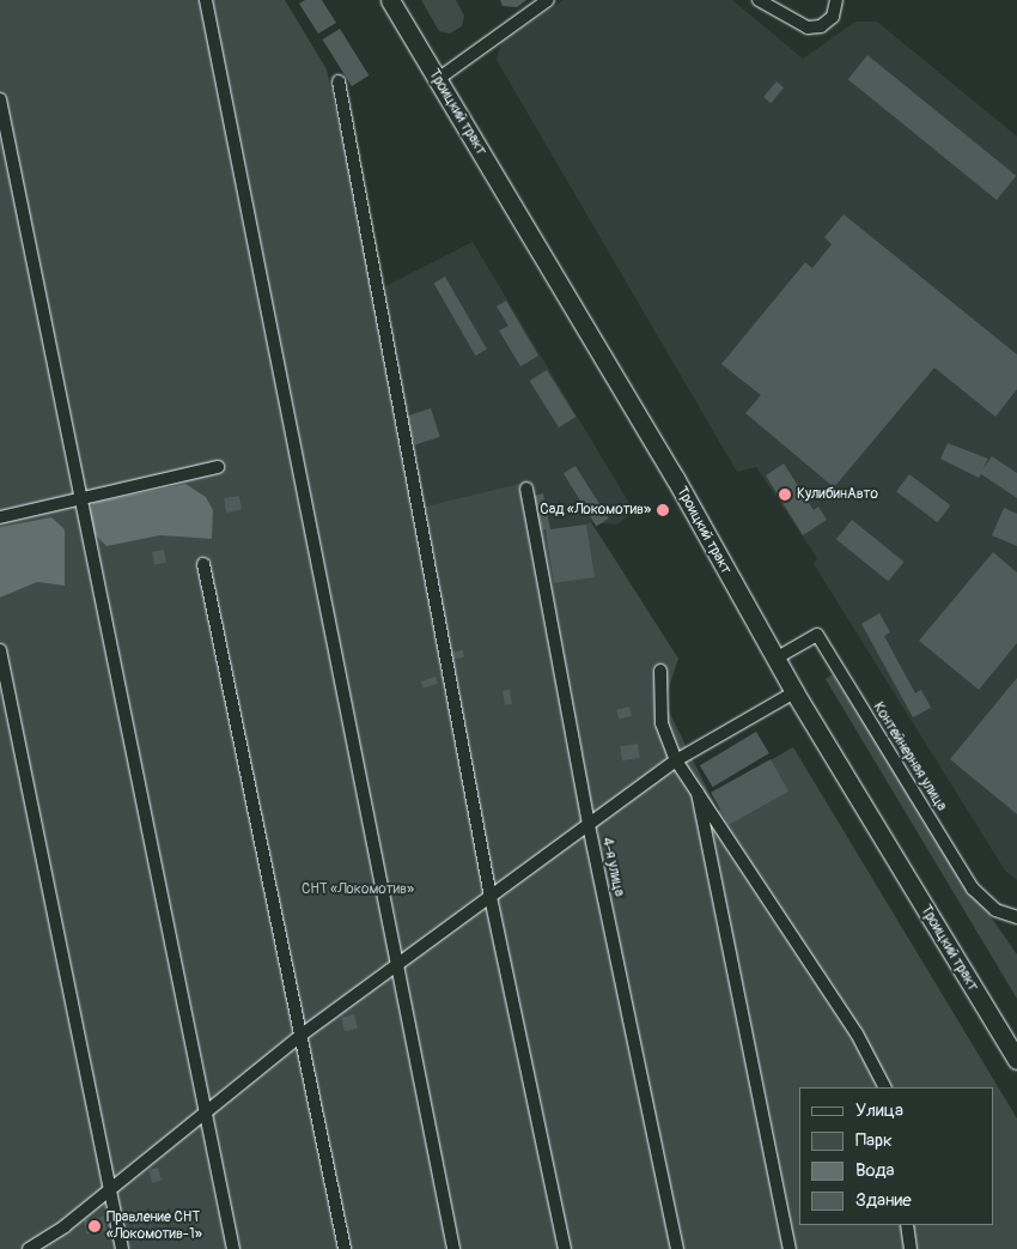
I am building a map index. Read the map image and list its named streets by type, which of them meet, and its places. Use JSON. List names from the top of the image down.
{
  "streets": {
    "main road": ["Троицкий тракт"],
    "street": ["Контейнерная улица", "4-я улица"]
  },
  "crossings": [
    ["Троицкий тракт", "Контейнерная улица"]
  ],
  "parks": ["СНТ «Локомотив»"],
  "places": ["КулибинАвто", "Сад «Локомотив»", "Правление СНТ «Локомотив-1»"],
  "legend": [
    "Улица",
    "Парк",
    "Вода",
    "Здание"
  ]
}
